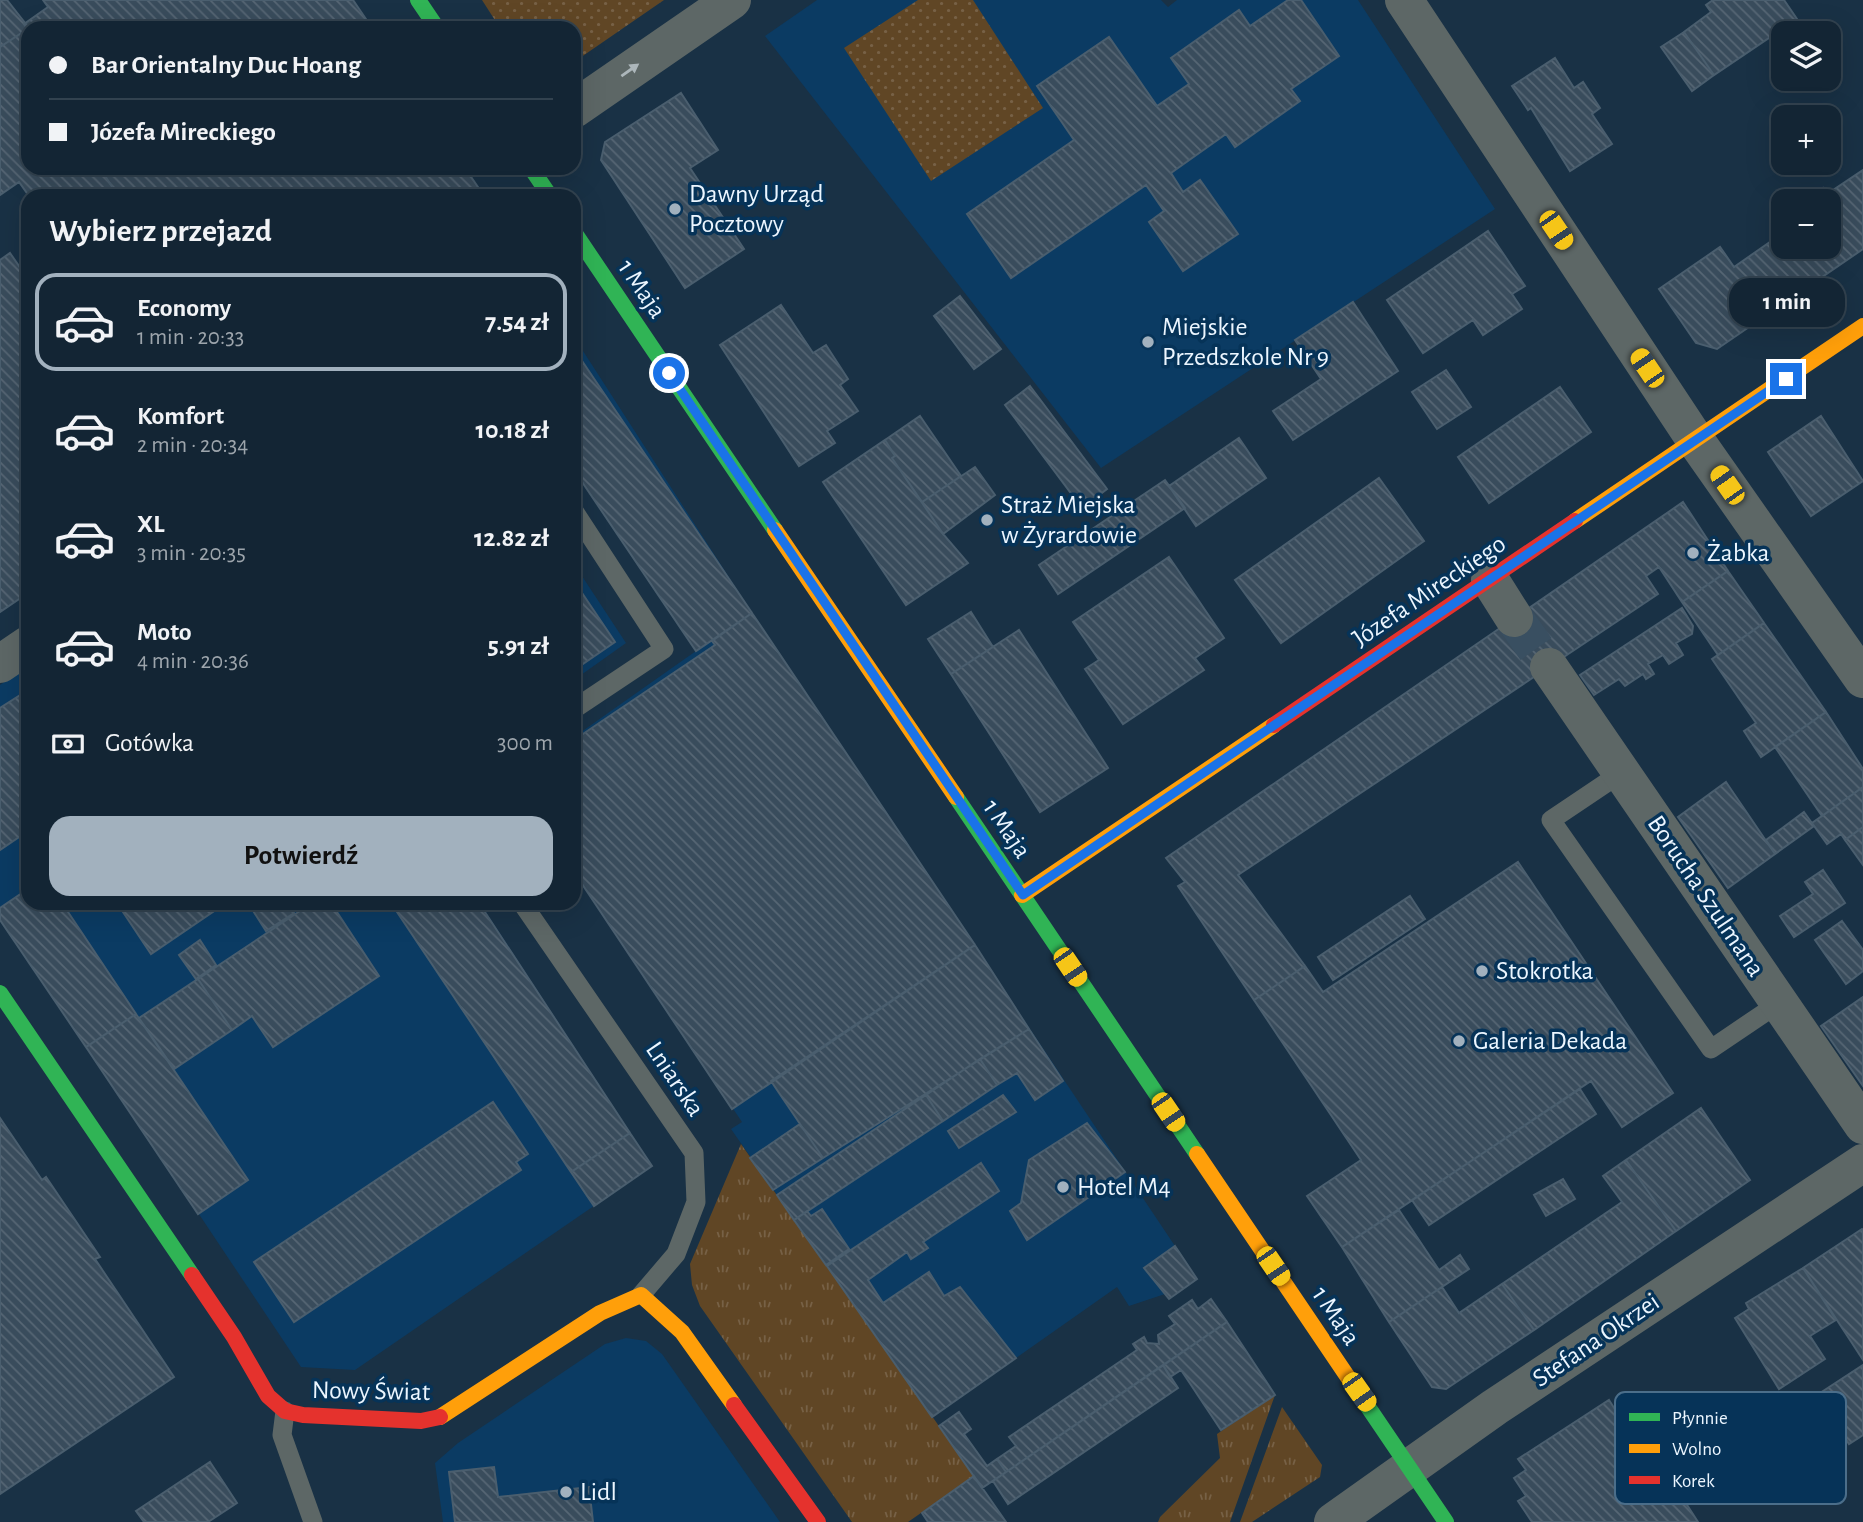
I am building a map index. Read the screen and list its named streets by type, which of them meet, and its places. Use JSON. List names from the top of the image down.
{
  "streets": {
    "street": [
      "1 Maja",
      "Józefa Mireckiego",
      "Borucha Szulmana",
      "Stefana Okrzei",
      "Nowy Świat"
    ],
    "lane": ["Lniarska"]
  },
  "crossings": [
    ["1 Maja", "Józefa Mireckiego"],
    ["1 Maja", "Stefana Okrzei"],
    ["Lniarska", "Nowy Świat"]
  ],
  "places": [
    "Dawny Urząd Pocztowy",
    "Miejskie Przedszkole Nr 9",
    "Straż Miejska w Żyrardowie",
    "Żabka",
    "Stokrotka",
    "Galeria Dekada",
    "Hotel M4",
    "Lidl"
  ],
  "legend": ["Płynnie", "Wolno", "Korek"],
  "page": {
    "map_buttons": ["+", "−"],
    "banner": ["Bar Orientalny Duc Hoang", "Józefa Mireckiego"],
    "heading": "Wybierz przejazd",
    "list": [
      {
        "name": "Economy",
        "note": "1 min · 20:33",
        "value": "7.54 zł"
      },
      {
        "name": "Komfort",
        "note": "2 min · 20:34",
        "value": "10.18 zł"
      },
      {
        "name": "XL",
        "note": "3 min · 20:35",
        "value": "12.82 zł"
      },
      {
        "name": "Moto",
        "note": "4 min · 20:36",
        "value": "5.91 zł"
      }
    ],
    "bubble": "1 min",
    "pay": ["Gotówka", "300 m"],
    "buttons": "Potwierdź"
  }
}
